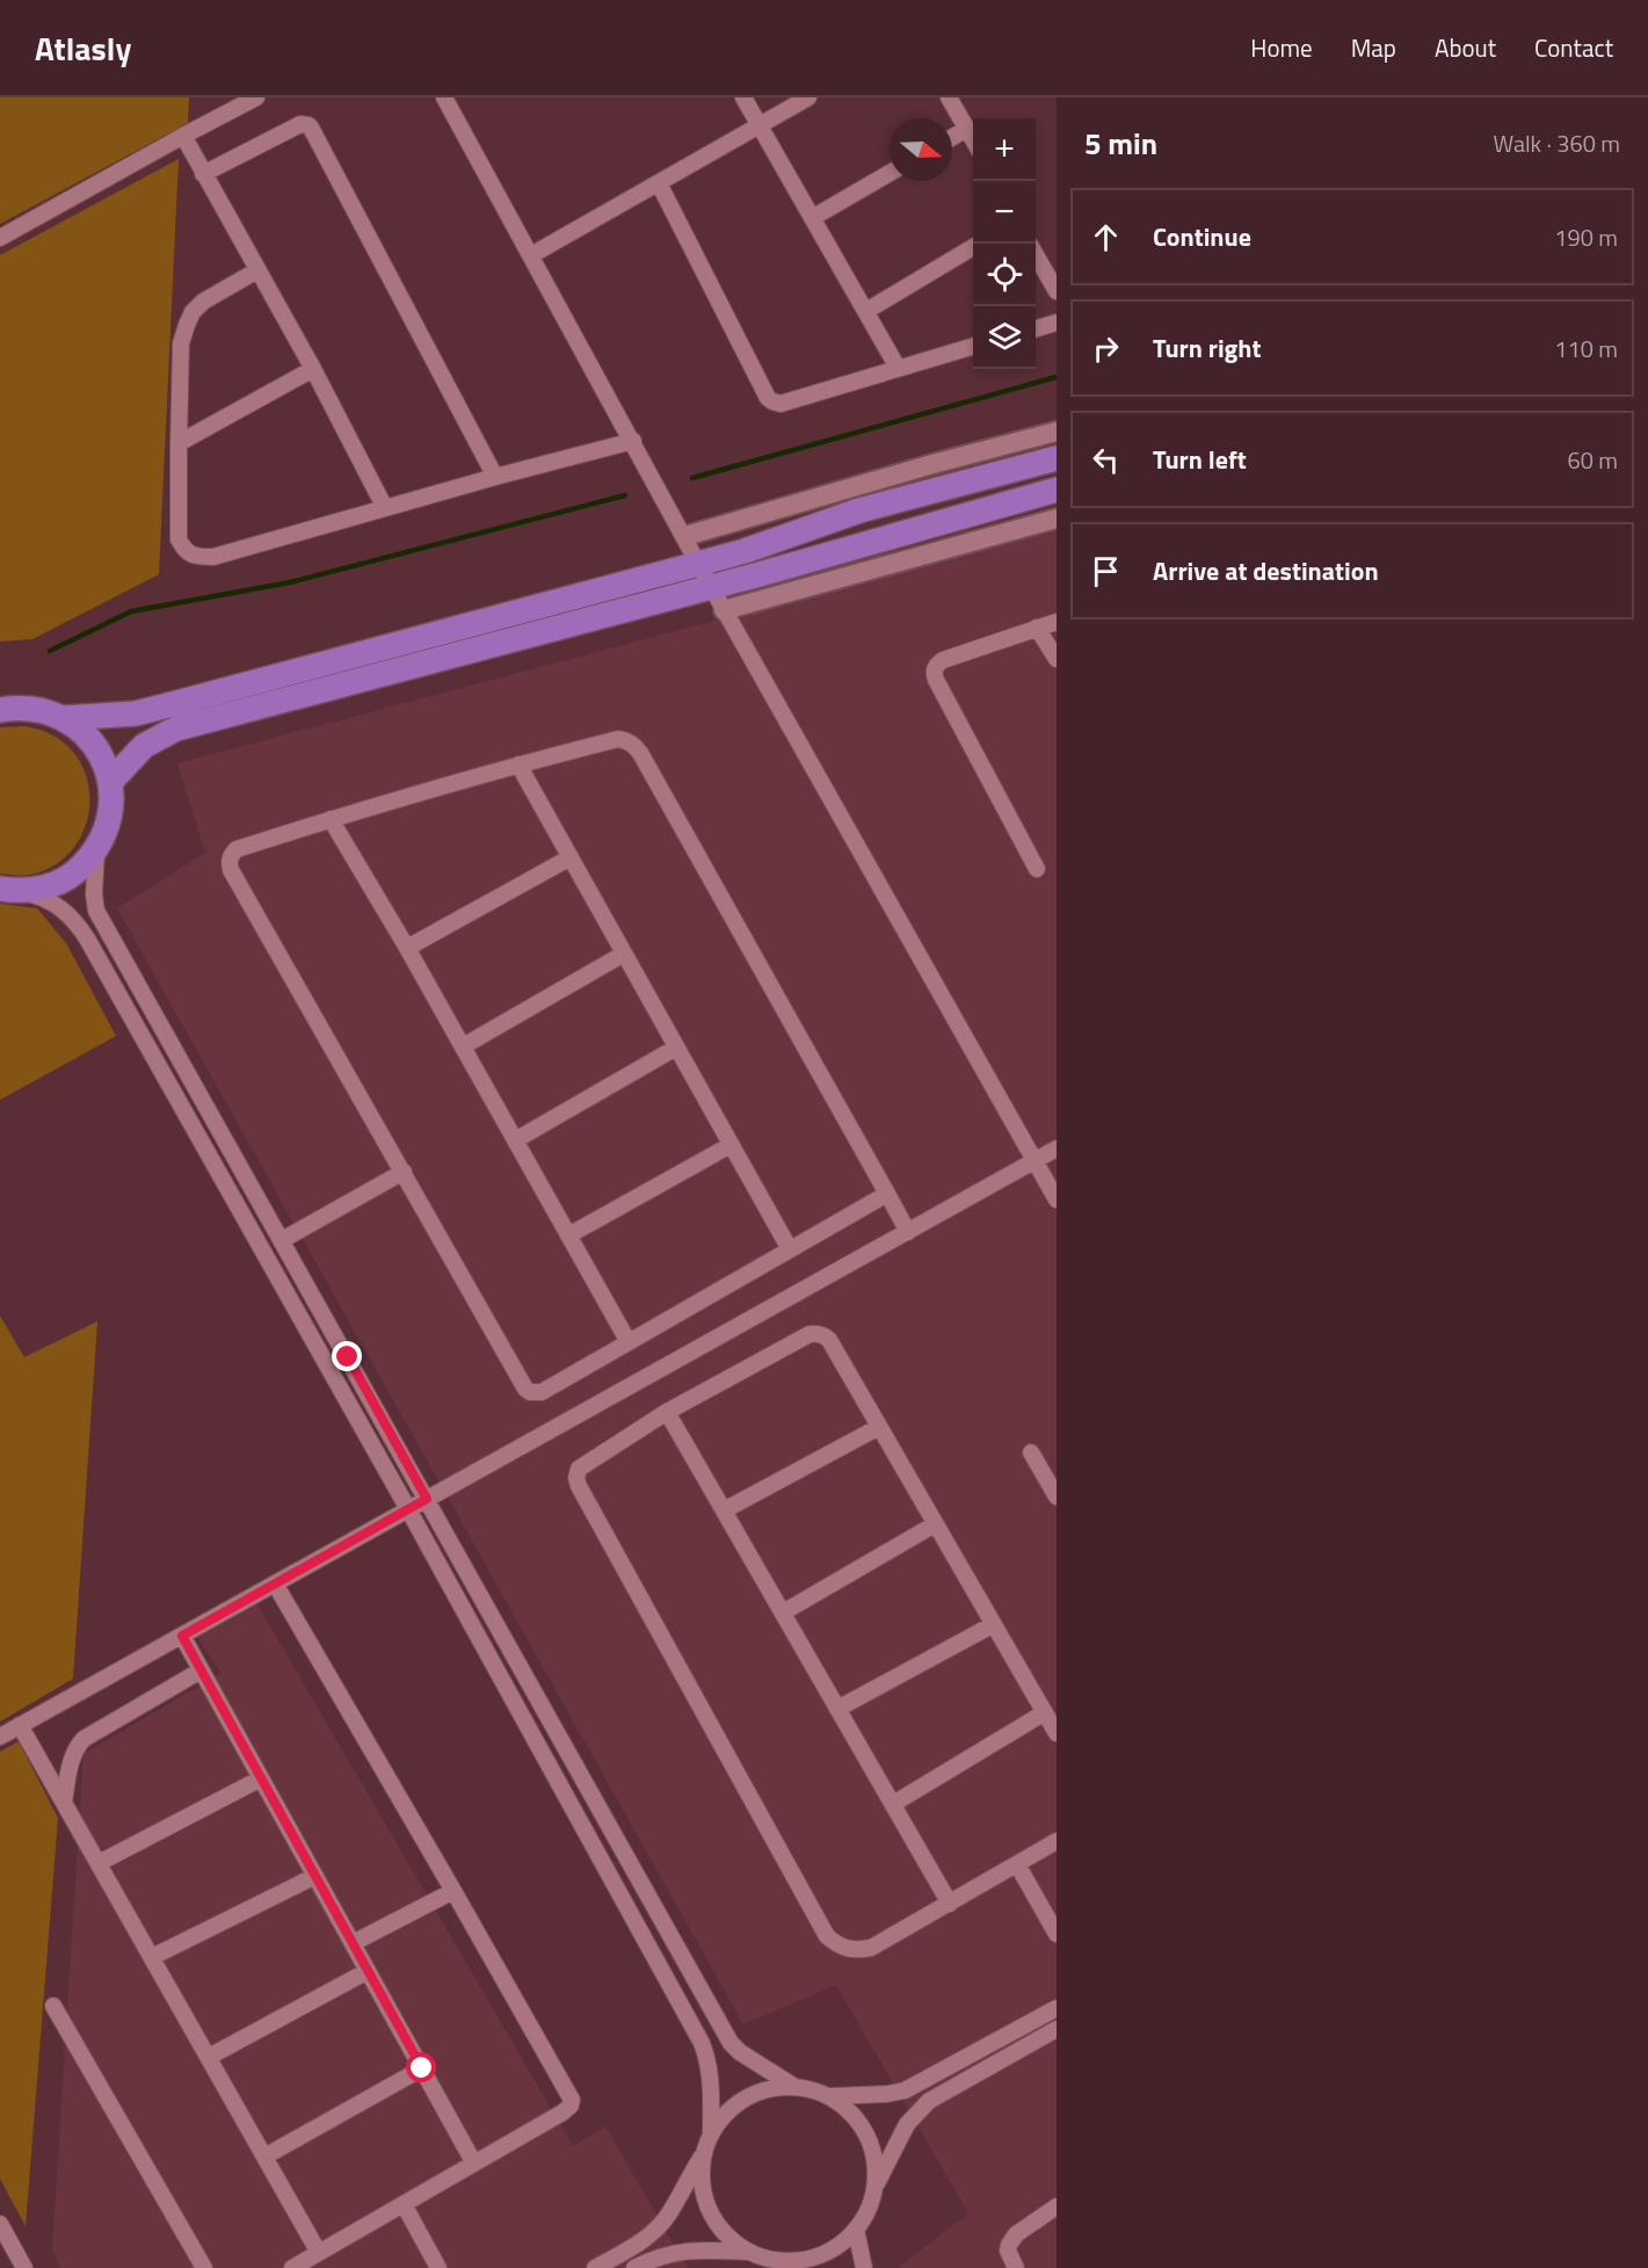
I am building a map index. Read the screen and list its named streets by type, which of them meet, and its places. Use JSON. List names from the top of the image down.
{
  "north": "right",
  "page": {
    "header": "Atlasly",
    "nav": [
      "Home",
      "Map",
      "About",
      "Contact"
    ],
    "heading": ["5 min", "Walk · 360 m"],
    "map_buttons": ["+", "−"],
    "list": [
      ["Continue", "190 m"],
      ["Turn right", "110 m"],
      ["Turn left", "60 m"],
      "Arrive at destination"
    ]
  }
}
